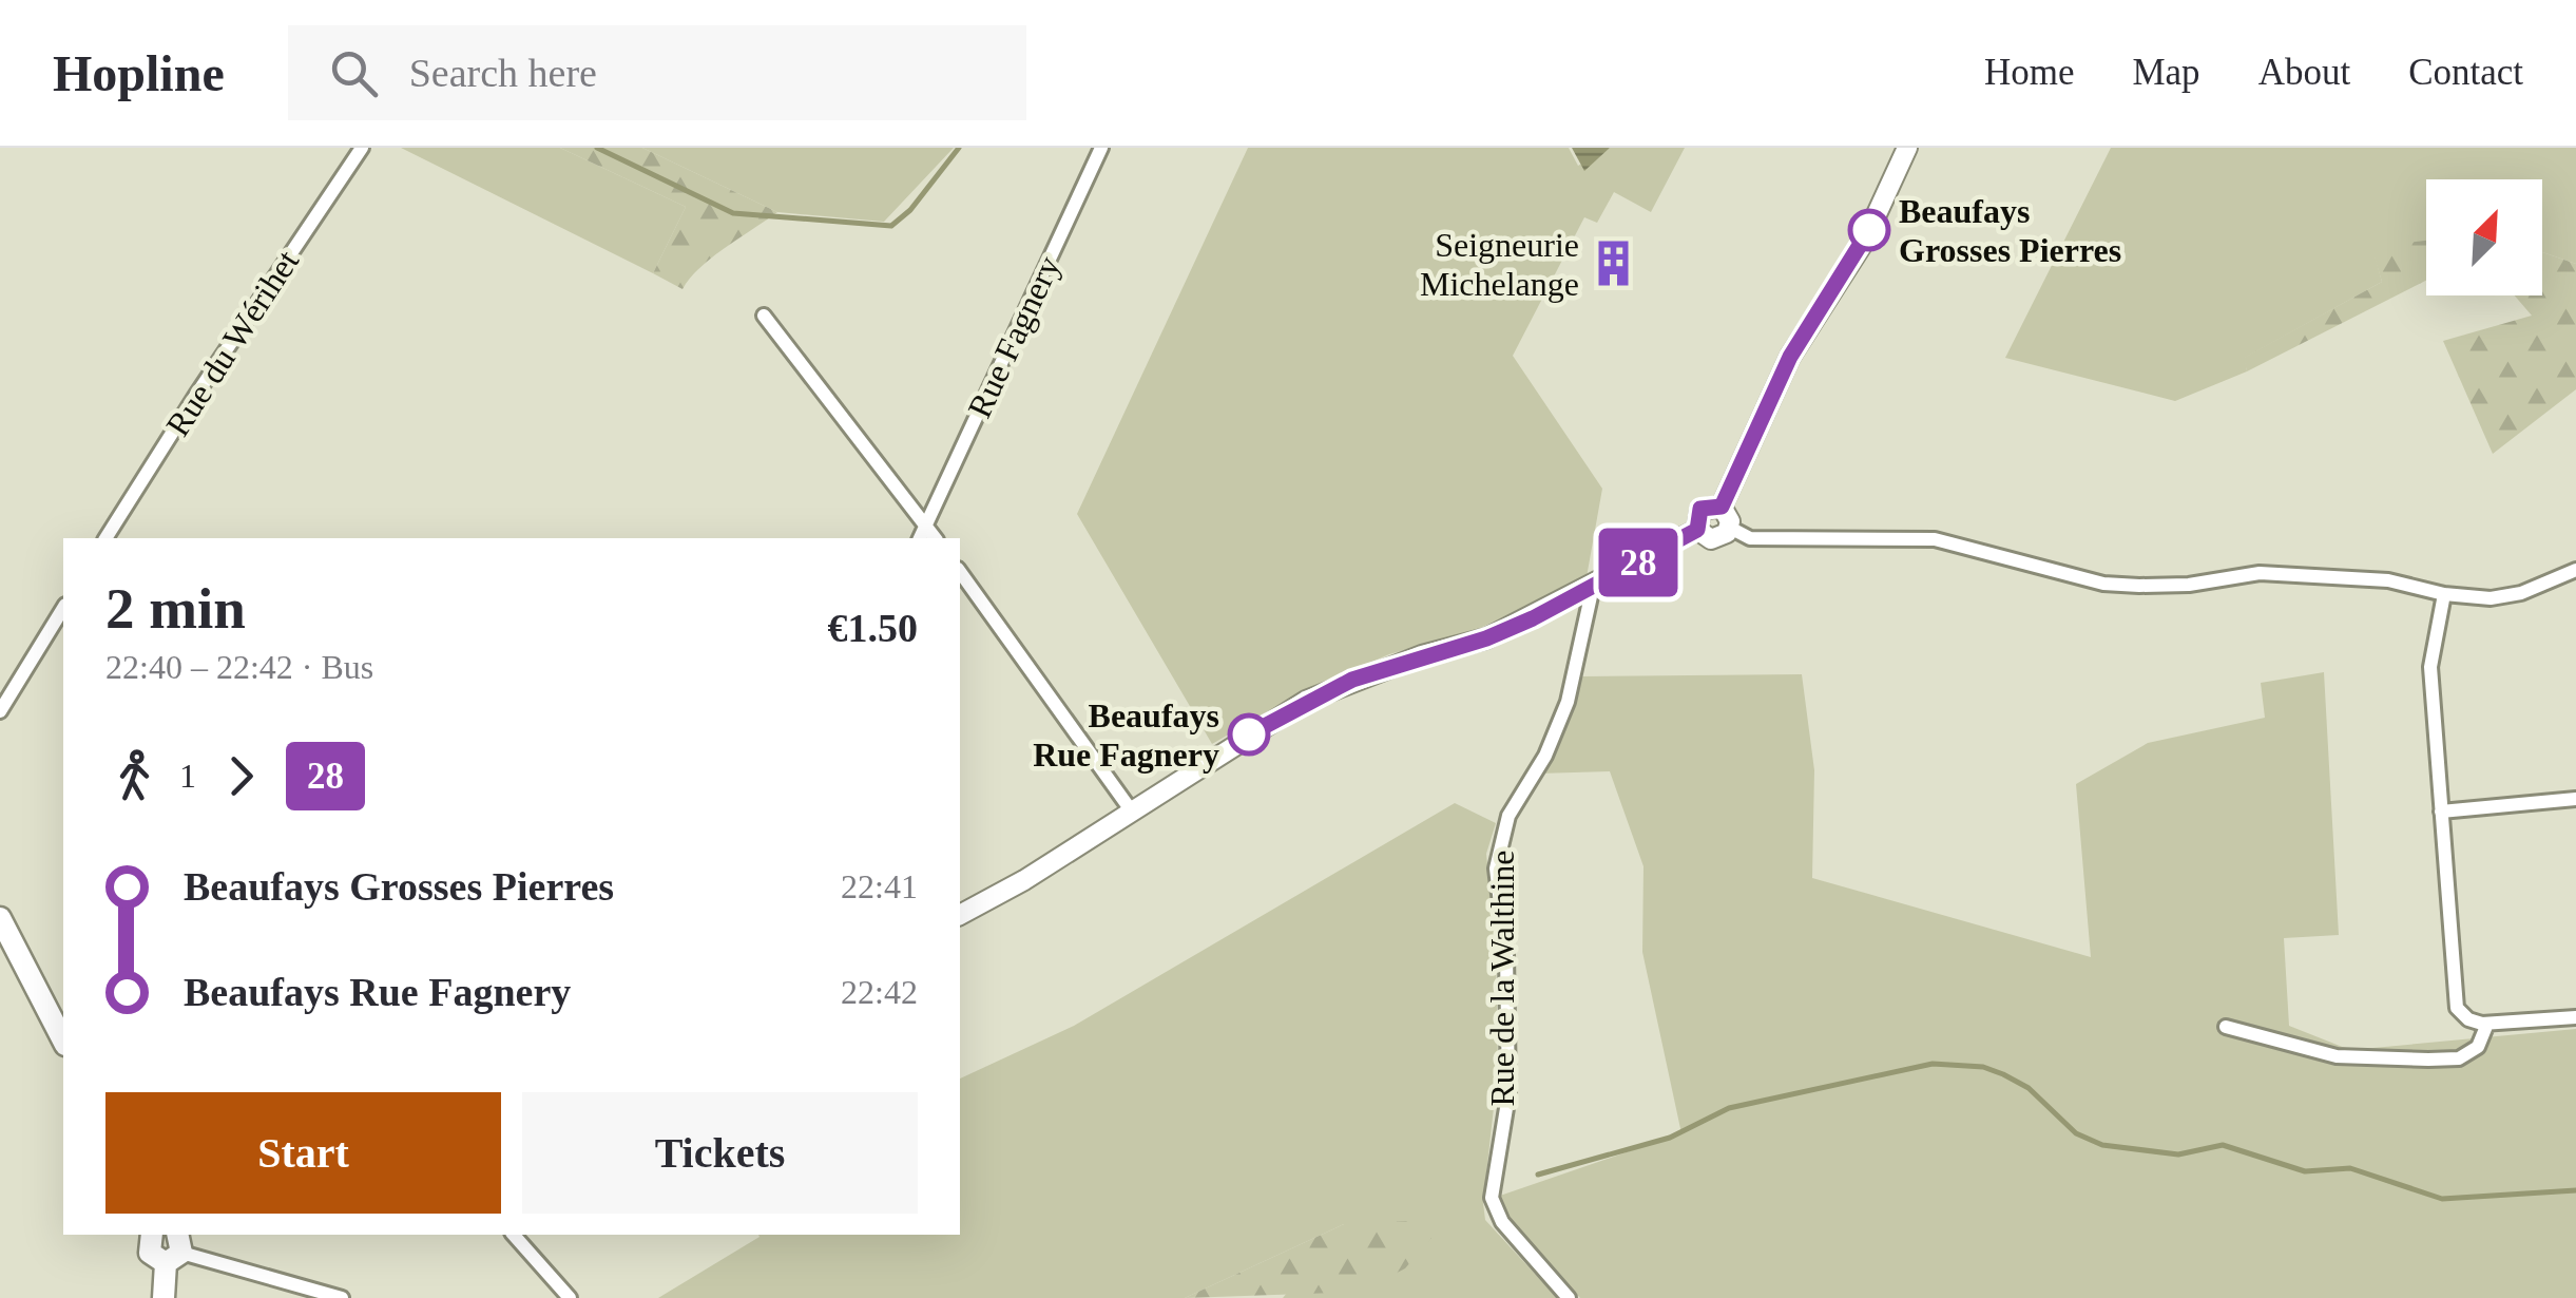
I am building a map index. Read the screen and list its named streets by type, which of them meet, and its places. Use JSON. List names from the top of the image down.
{
  "streets": {
    "street": ["Rue Fagnery", "Rue du Wérihet", "Rue de la Walthine"]
  },
  "places": {
    "other": ["Beaufays Grosses Pierres", "Beaufays Rue Fagnery"],
    "building": ["Seigneurie Michelange"]
  },
  "lines": ["bus line 28"],
  "north": "top right",
  "page": {
    "header": "Hopline",
    "search": "Search here",
    "nav": [
      "Home",
      "Map",
      "About",
      "Contact"
    ],
    "on_map": "28",
    "heading": ["2 min", "22:40 – 22:42 · Bus", "€1.50"],
    "legs": ["1", "28"],
    "list": [
      {
        "name": "Beaufays Grosses Pierres",
        "value": "22:41"
      },
      {
        "name": "Beaufays Rue Fagnery",
        "value": "22:42"
      }
    ],
    "buttons": ["Start", "Tickets"]
  }
}
